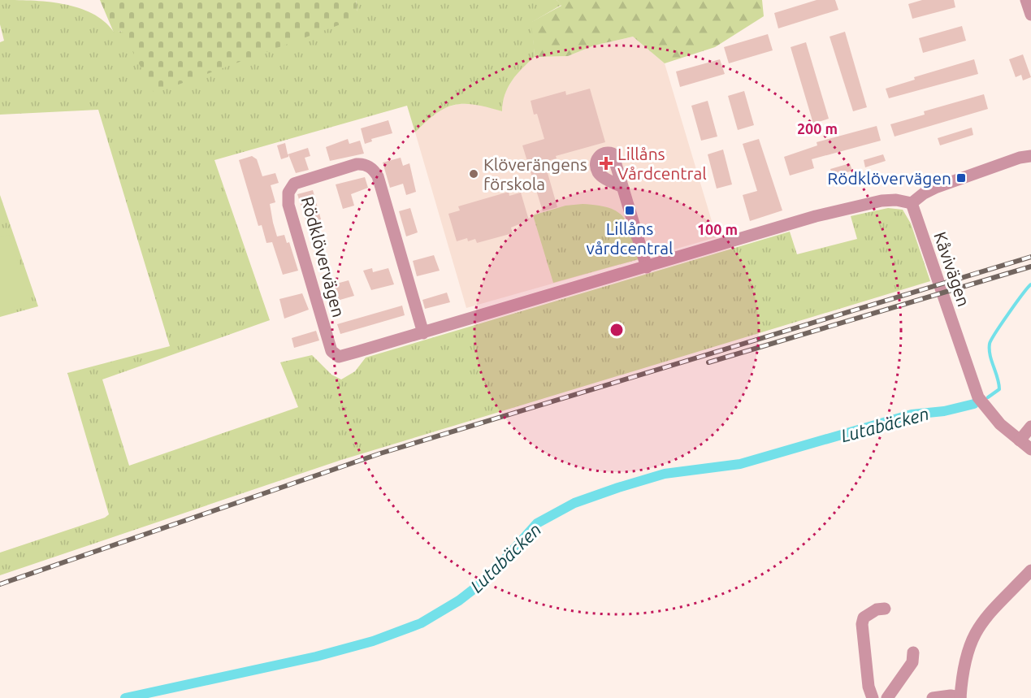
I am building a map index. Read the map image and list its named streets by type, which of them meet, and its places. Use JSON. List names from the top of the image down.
{
  "streets": {
    "street": ["Rödklövervägen", "Kåvivägen"]
  },
  "crossings": [
    ["Rödklövervägen", "Kåvivägen"]
  ],
  "water": ["Lutabäcken"],
  "places": {
    "health": ["Lillåns Vårdcentral"],
    "other": ["Klöverängens förskola"],
    "transit": ["Rödklövervägen", "Lillåns vårdcentral"]
  },
  "rings": ["200 m", "100 m"]
}
